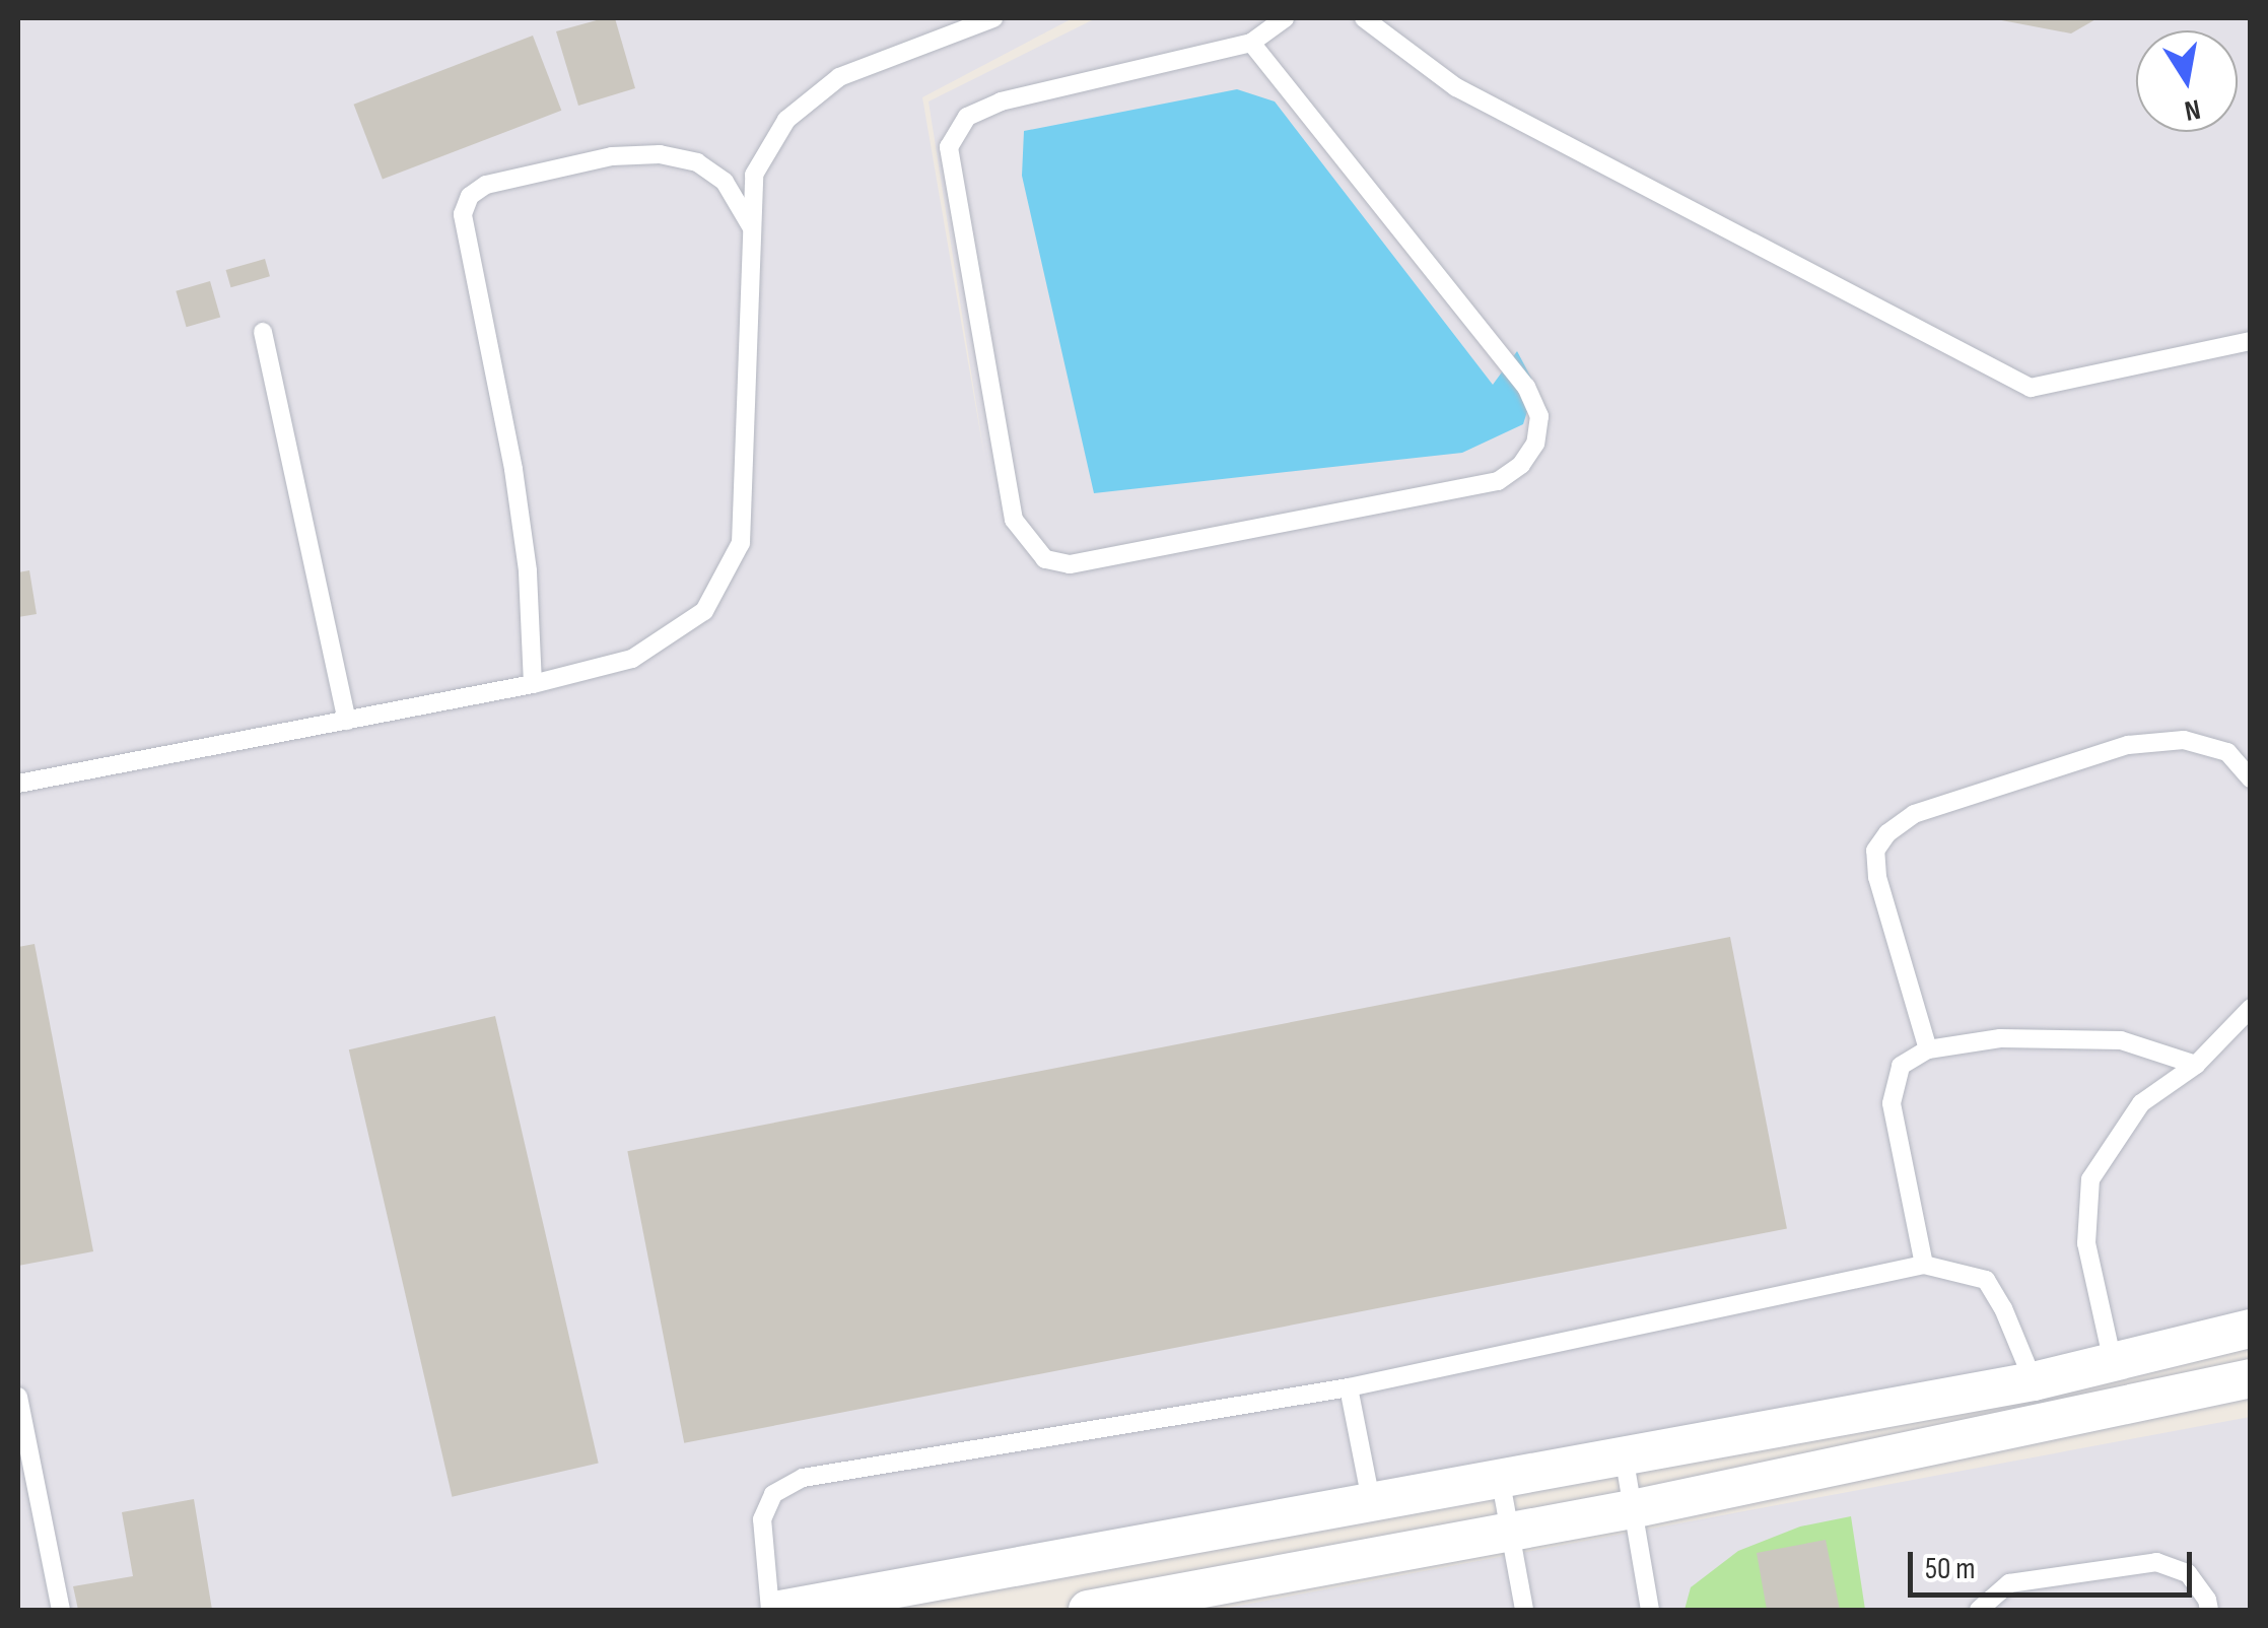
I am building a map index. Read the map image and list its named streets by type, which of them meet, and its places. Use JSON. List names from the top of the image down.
{
  "scale_bar": "50 m",
  "north": "bottom"
}
